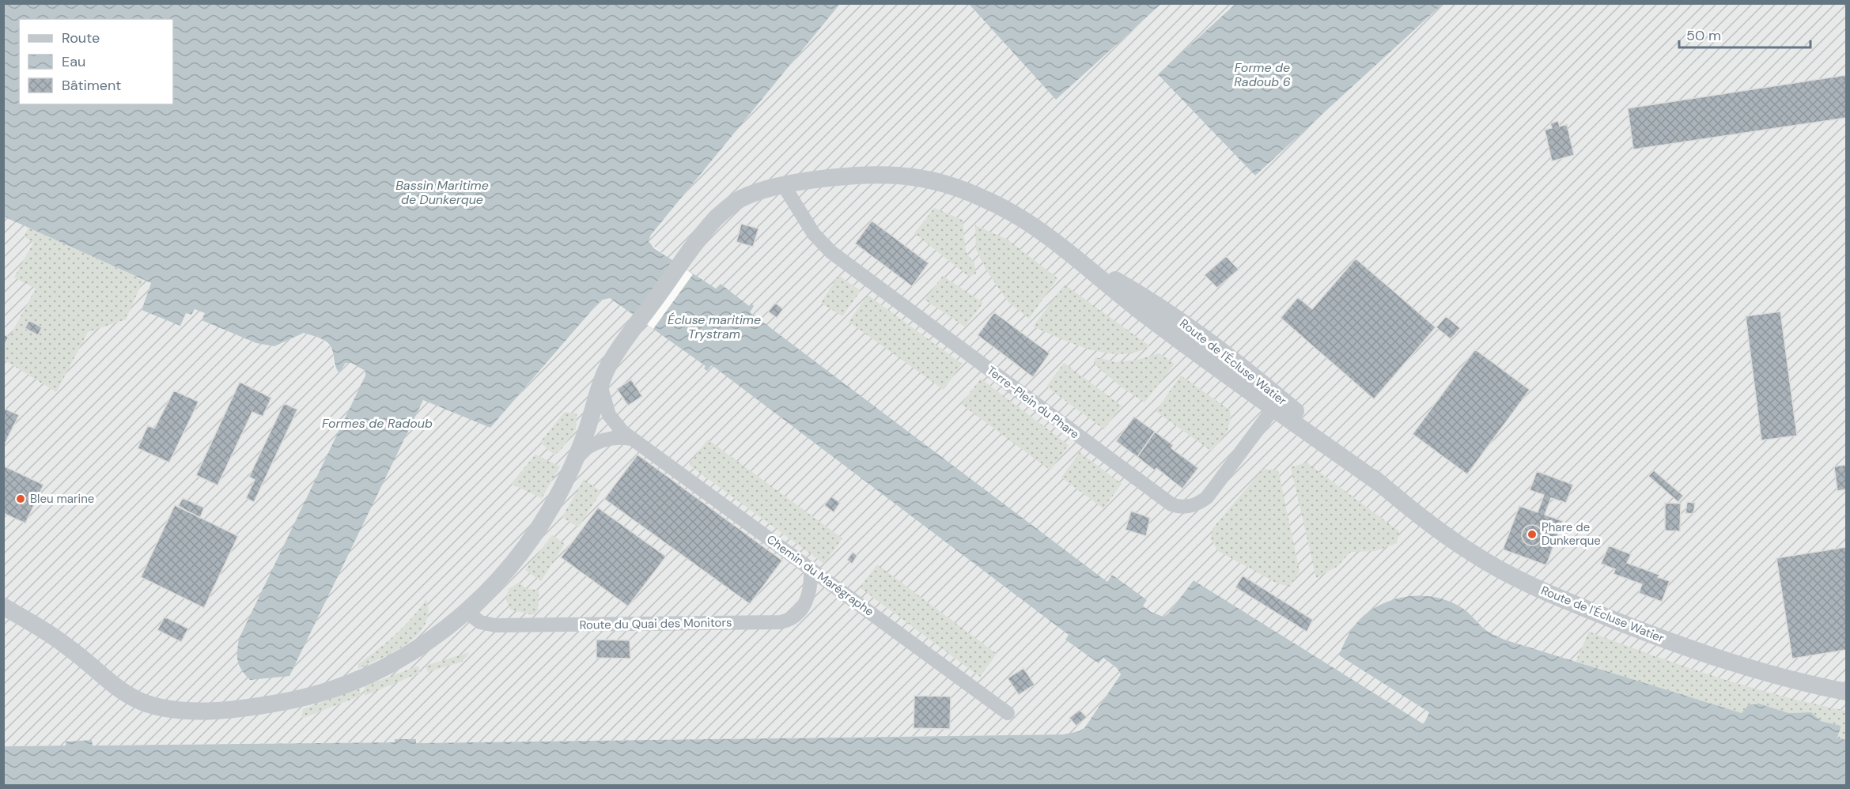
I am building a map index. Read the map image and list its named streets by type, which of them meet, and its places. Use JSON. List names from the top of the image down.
{
  "streets": {
    "street": [
      "Route de l'Écluse Watier",
      "Terre-Plein du Phare",
      "Chemin du Marégraphe",
      "Route du Quai des Monitors"
    ]
  },
  "crossings": [
    ["Route de l'Écluse Watier", "Terre-Plein du Phare"],
    ["Route de l'Écluse Watier", "Chemin du Marégraphe"],
    ["Route de l'Écluse Watier", "Route du Quai des Monitors"],
    ["Chemin du Marégraphe", "Route du Quai des Monitors"]
  ],
  "water": [
    "Forme de Radoub 6",
    "Bassin Maritime de Dunkerque",
    "Écluse maritime Trystram",
    "Formes de Radoub"
  ],
  "places": ["Bleu marine", "Phare de Dunkerque"],
  "legend": ["Route", "Eau", "Bâtiment"],
  "scale_bar": "50 m"
}
